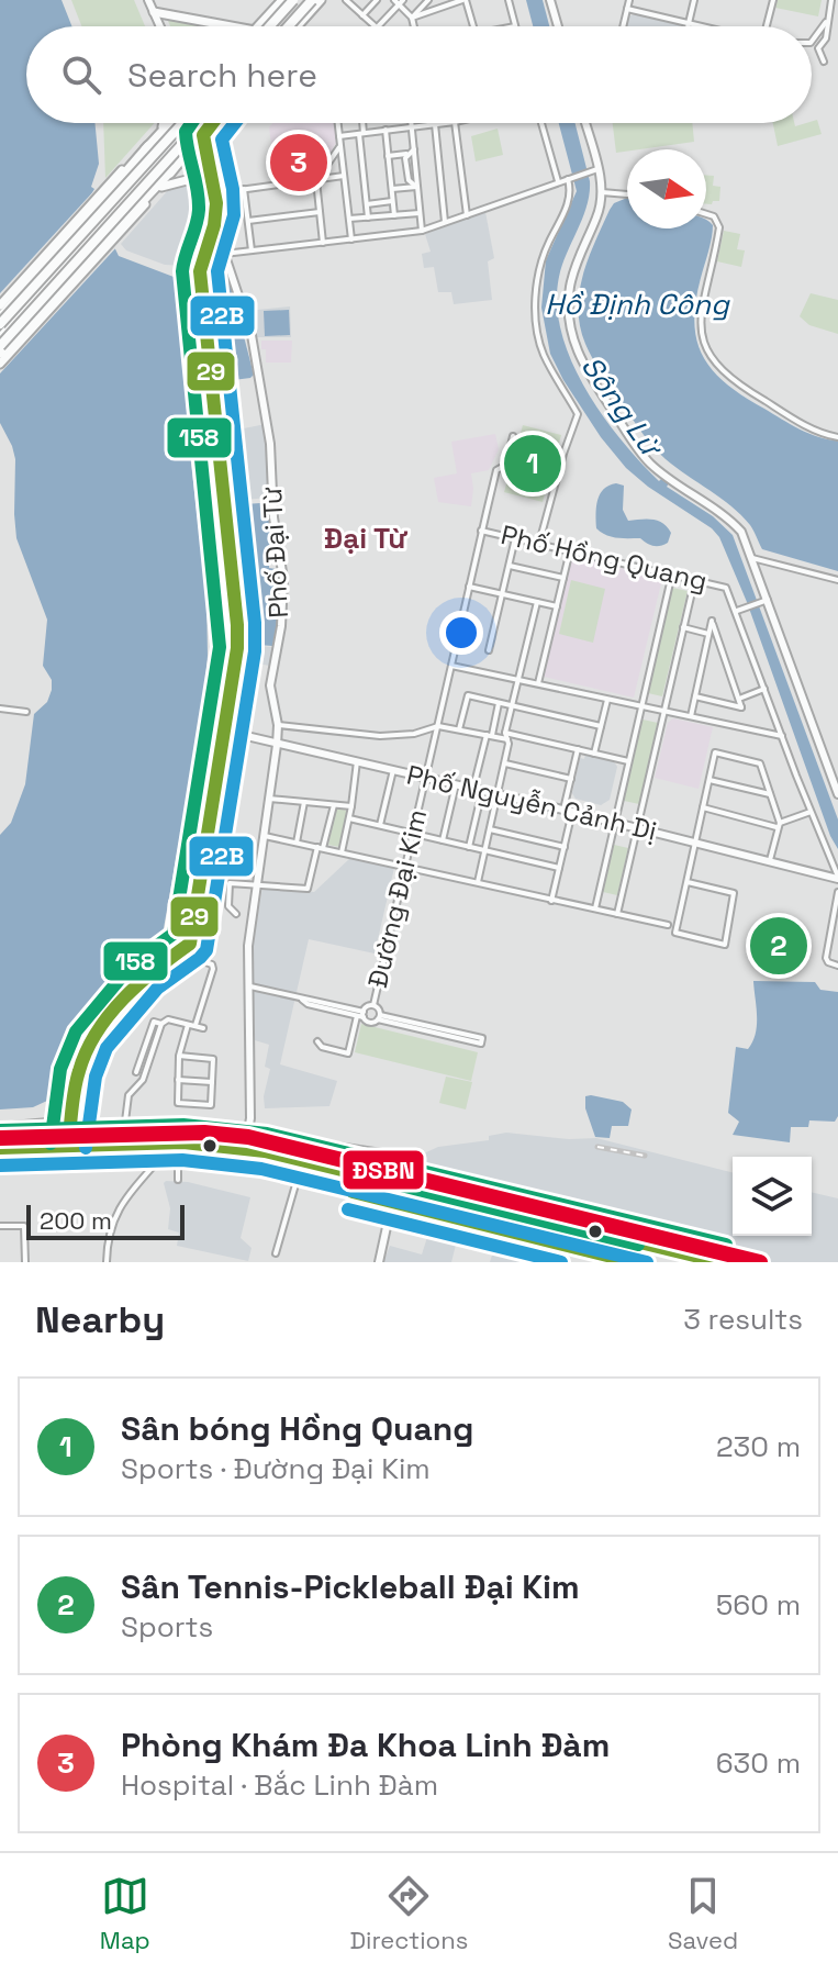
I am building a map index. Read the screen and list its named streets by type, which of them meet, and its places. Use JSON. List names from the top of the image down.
{
  "streets": {
    "main road": ["Phố Đại Từ", "Phố Nguyễn Cảnh Dị"],
    "street": ["Phố Hồng Quang", "Đường Đại Kim"]
  },
  "crossings": [
    ["Phố Đại Từ", "Phố Nguyễn Cảnh Dị"],
    ["Phố Hồng Quang", "Đường Đại Kim"],
    ["Phố Nguyễn Cảnh Dị", "Đường Đại Kim"]
  ],
  "districts": ["Đại Từ"],
  "water": ["Hồ Định Công", "Sông Lừ"],
  "lines": [
    "transit line 29",
    "transit line 22B",
    "transit line 158",
    "transit line ĐSBN"
  ],
  "scale_bar": "200 m",
  "north": "right",
  "page": {
    "search": "Search here",
    "pins": ["3", "1", "2"],
    "scale": "200 m",
    "heading": ["Nearby", "3 results"],
    "list": [
      {
        "mark": "1",
        "name": "Sân bóng Hồng Quang",
        "note": "Sports · Đường Đại Kim",
        "value": "230 m"
      },
      {
        "mark": "2",
        "name": "Sân Tennis-Pickleball Đại Kim",
        "note": "Sports",
        "value": "560 m"
      },
      {
        "mark": "3",
        "name": "Phòng Khám Đa Khoa Linh Đàm",
        "note": "Hospital · Bắc Linh Đàm",
        "value": "630 m"
      }
    ],
    "nav": ["Map", "Directions", "Saved"]
  }
}
